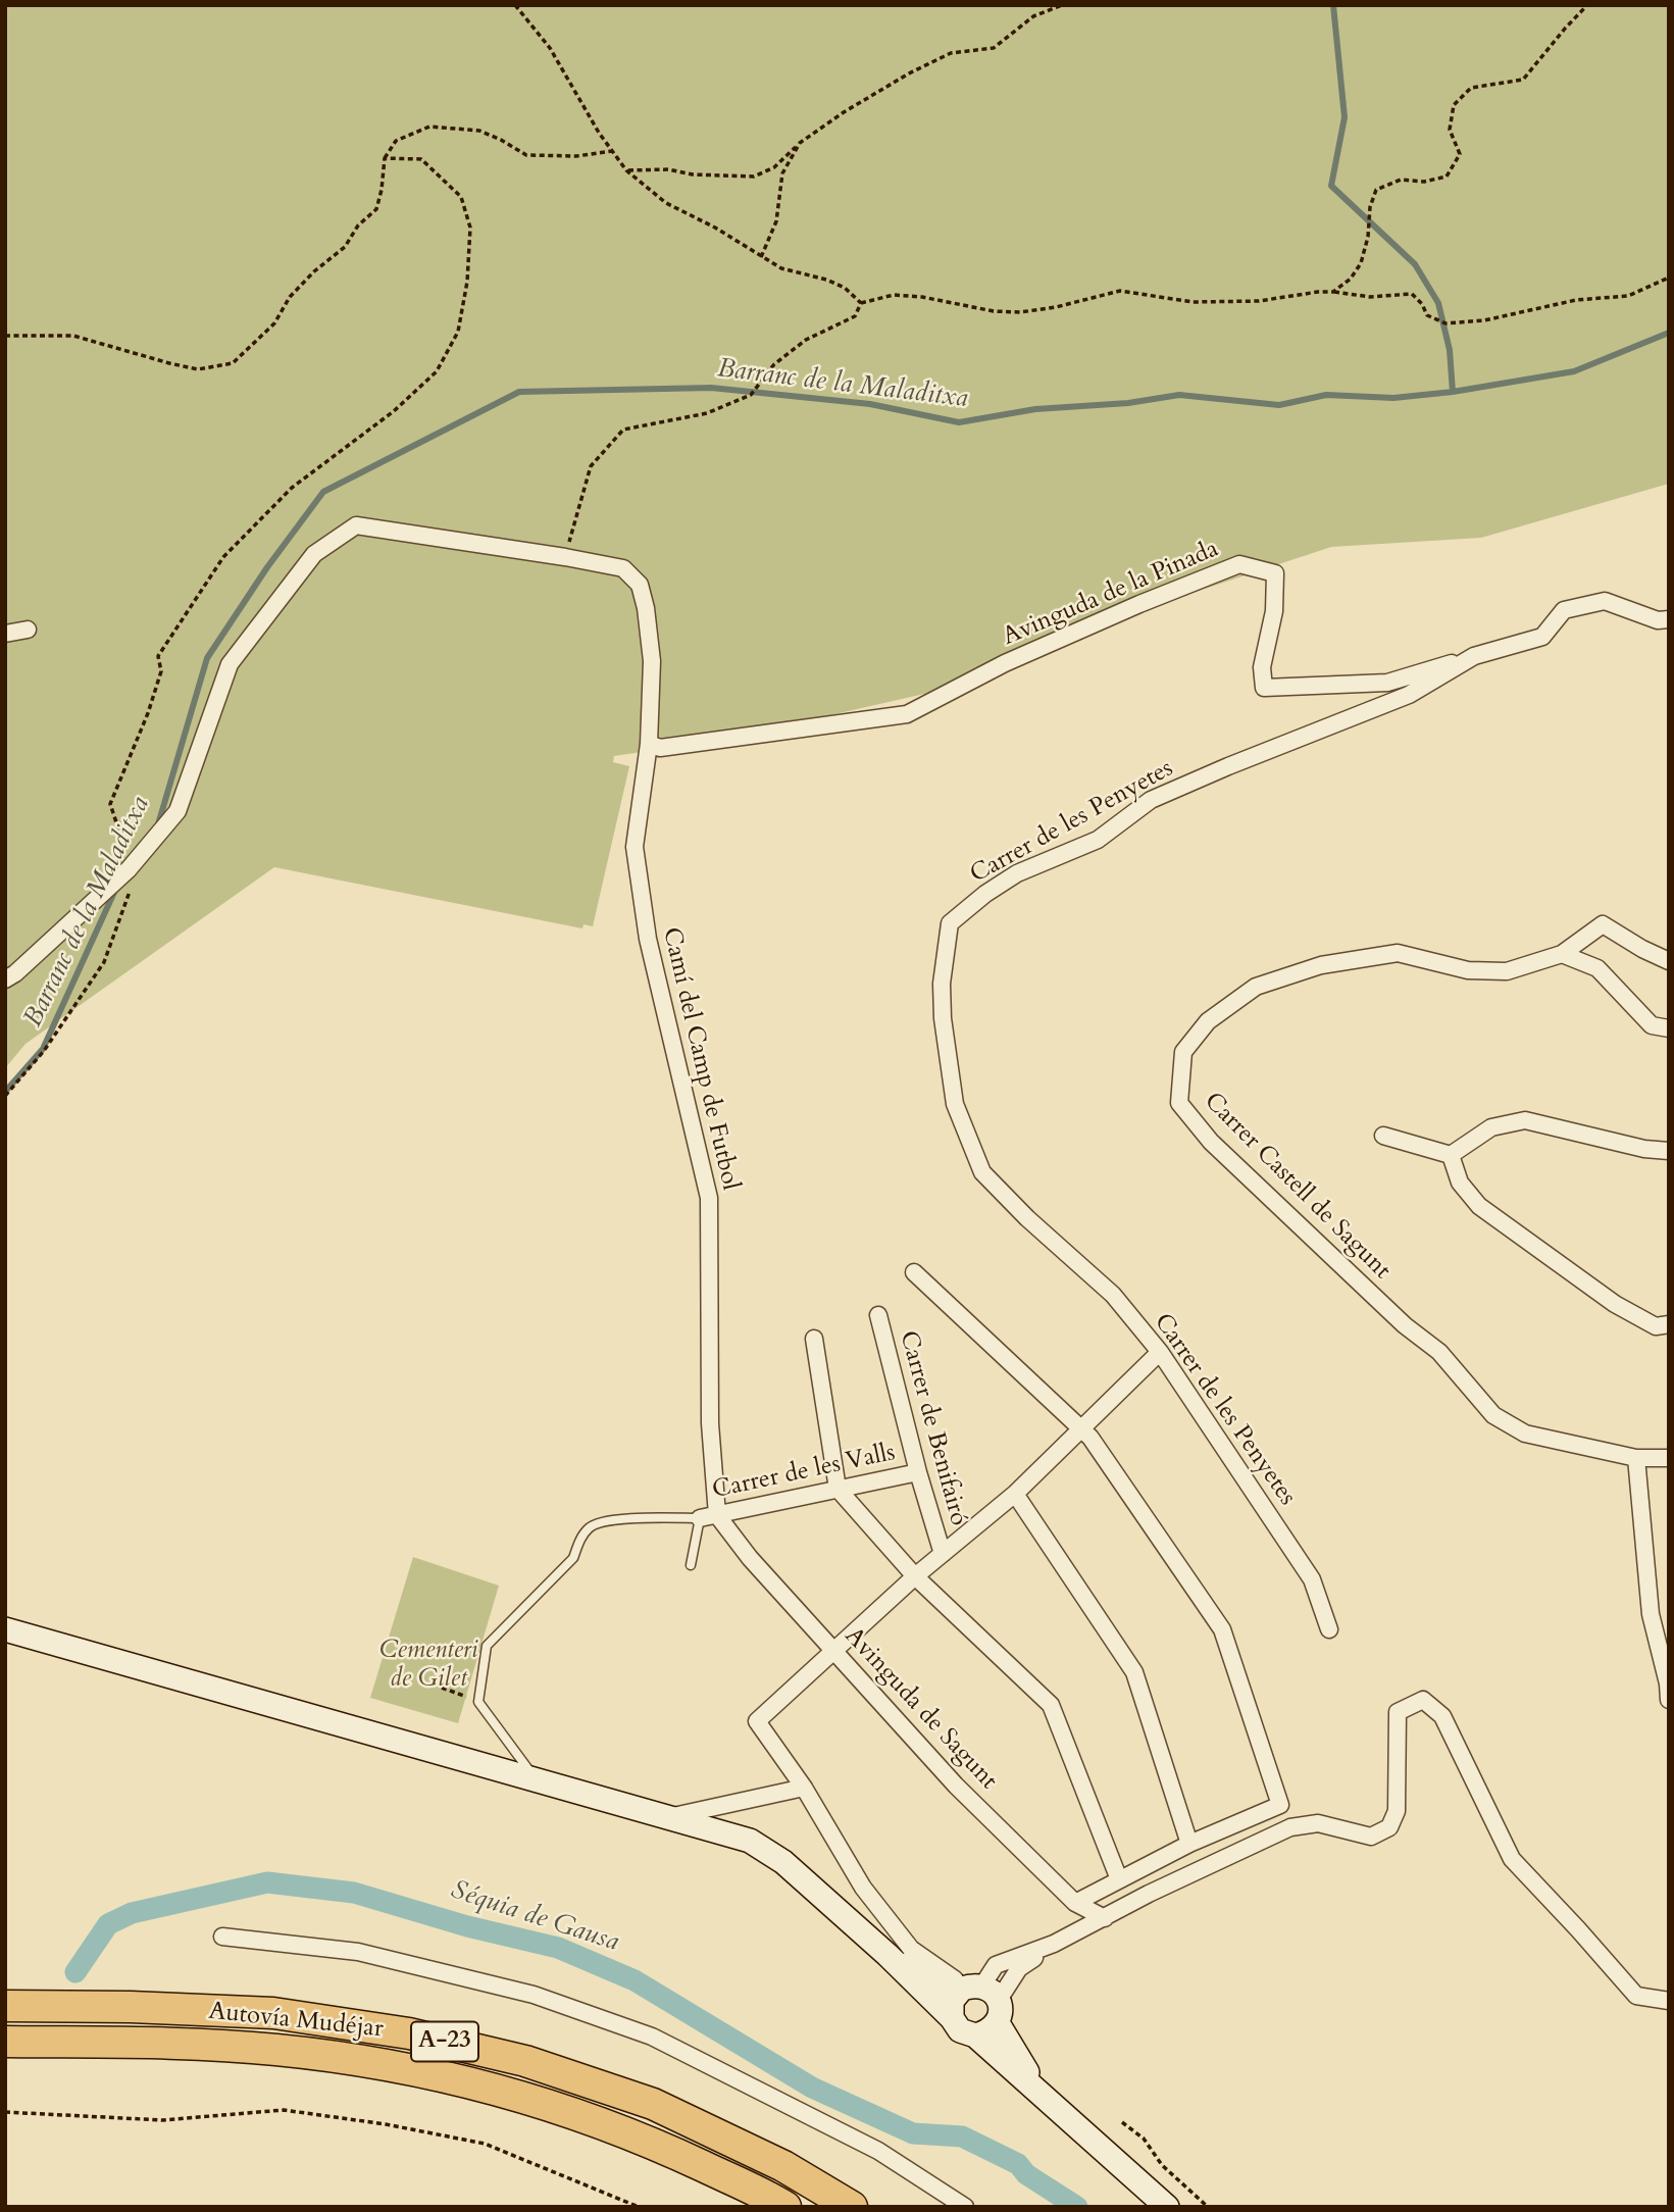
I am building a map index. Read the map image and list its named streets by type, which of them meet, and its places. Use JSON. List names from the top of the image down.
{
  "streets": {
    "highway": ["Autovía Mudéjar", "A-23"],
    "street": [
      "Avinguda de la Pinada",
      "Carrer de les Penyetes",
      "Camí del Camp de Futbol",
      "Carrer Castell de Sagunt",
      "Carrer de Benifairó",
      "Carrer de les Valls",
      "Avinguda de Sagunt"
    ]
  },
  "crossings": [
    ["Avinguda de la Pinada", "Carrer de les Penyetes"],
    ["Avinguda de la Pinada", "Camí del Camp de Futbol"],
    ["Camí del Camp de Futbol", "Carrer de les Valls"],
    ["Camí del Camp de Futbol", "Avinguda de Sagunt"],
    ["Carrer de Benifairó", "Carrer de les Valls"],
    ["Carrer de les Valls", "Avinguda de Sagunt"]
  ],
  "water": ["Barranc de la Maladitxa", "Séquia de Gausa"],
  "parks": ["Cementeri de Gilet"]
}
